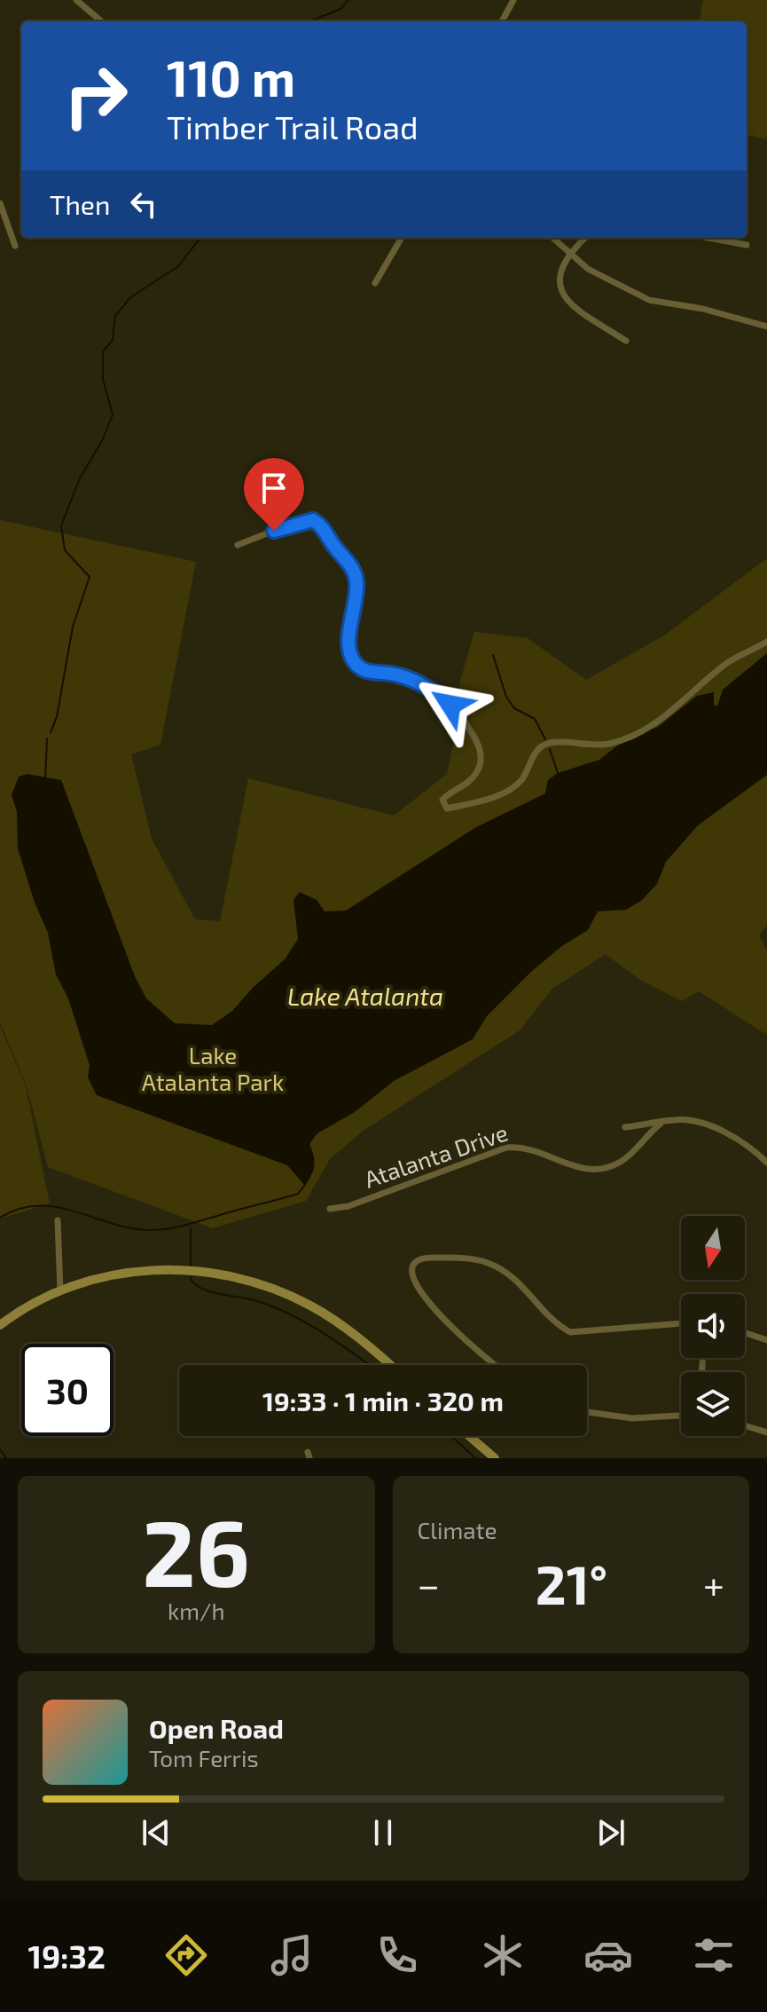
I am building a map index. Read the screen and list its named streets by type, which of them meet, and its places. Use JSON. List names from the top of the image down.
{
  "streets": {
    "street": ["Atalanta Drive"]
  },
  "water": ["Lake Atalanta"],
  "parks": ["Lake Atalanta Park"],
  "north": "bottom",
  "page": {
    "turn": ["110 m", "Timber Trail Road"],
    "then": "Then",
    "limit": "30",
    "trip": "19:33 · 1 min · 320 m",
    "tile": [
      ["26", "km/h"],
      "Climate"
    ],
    "heat": ["−", "21°", "+"],
    "song": ["Open Road", "Tom Ferris"],
    "tabs": "19:32"
  }
}
